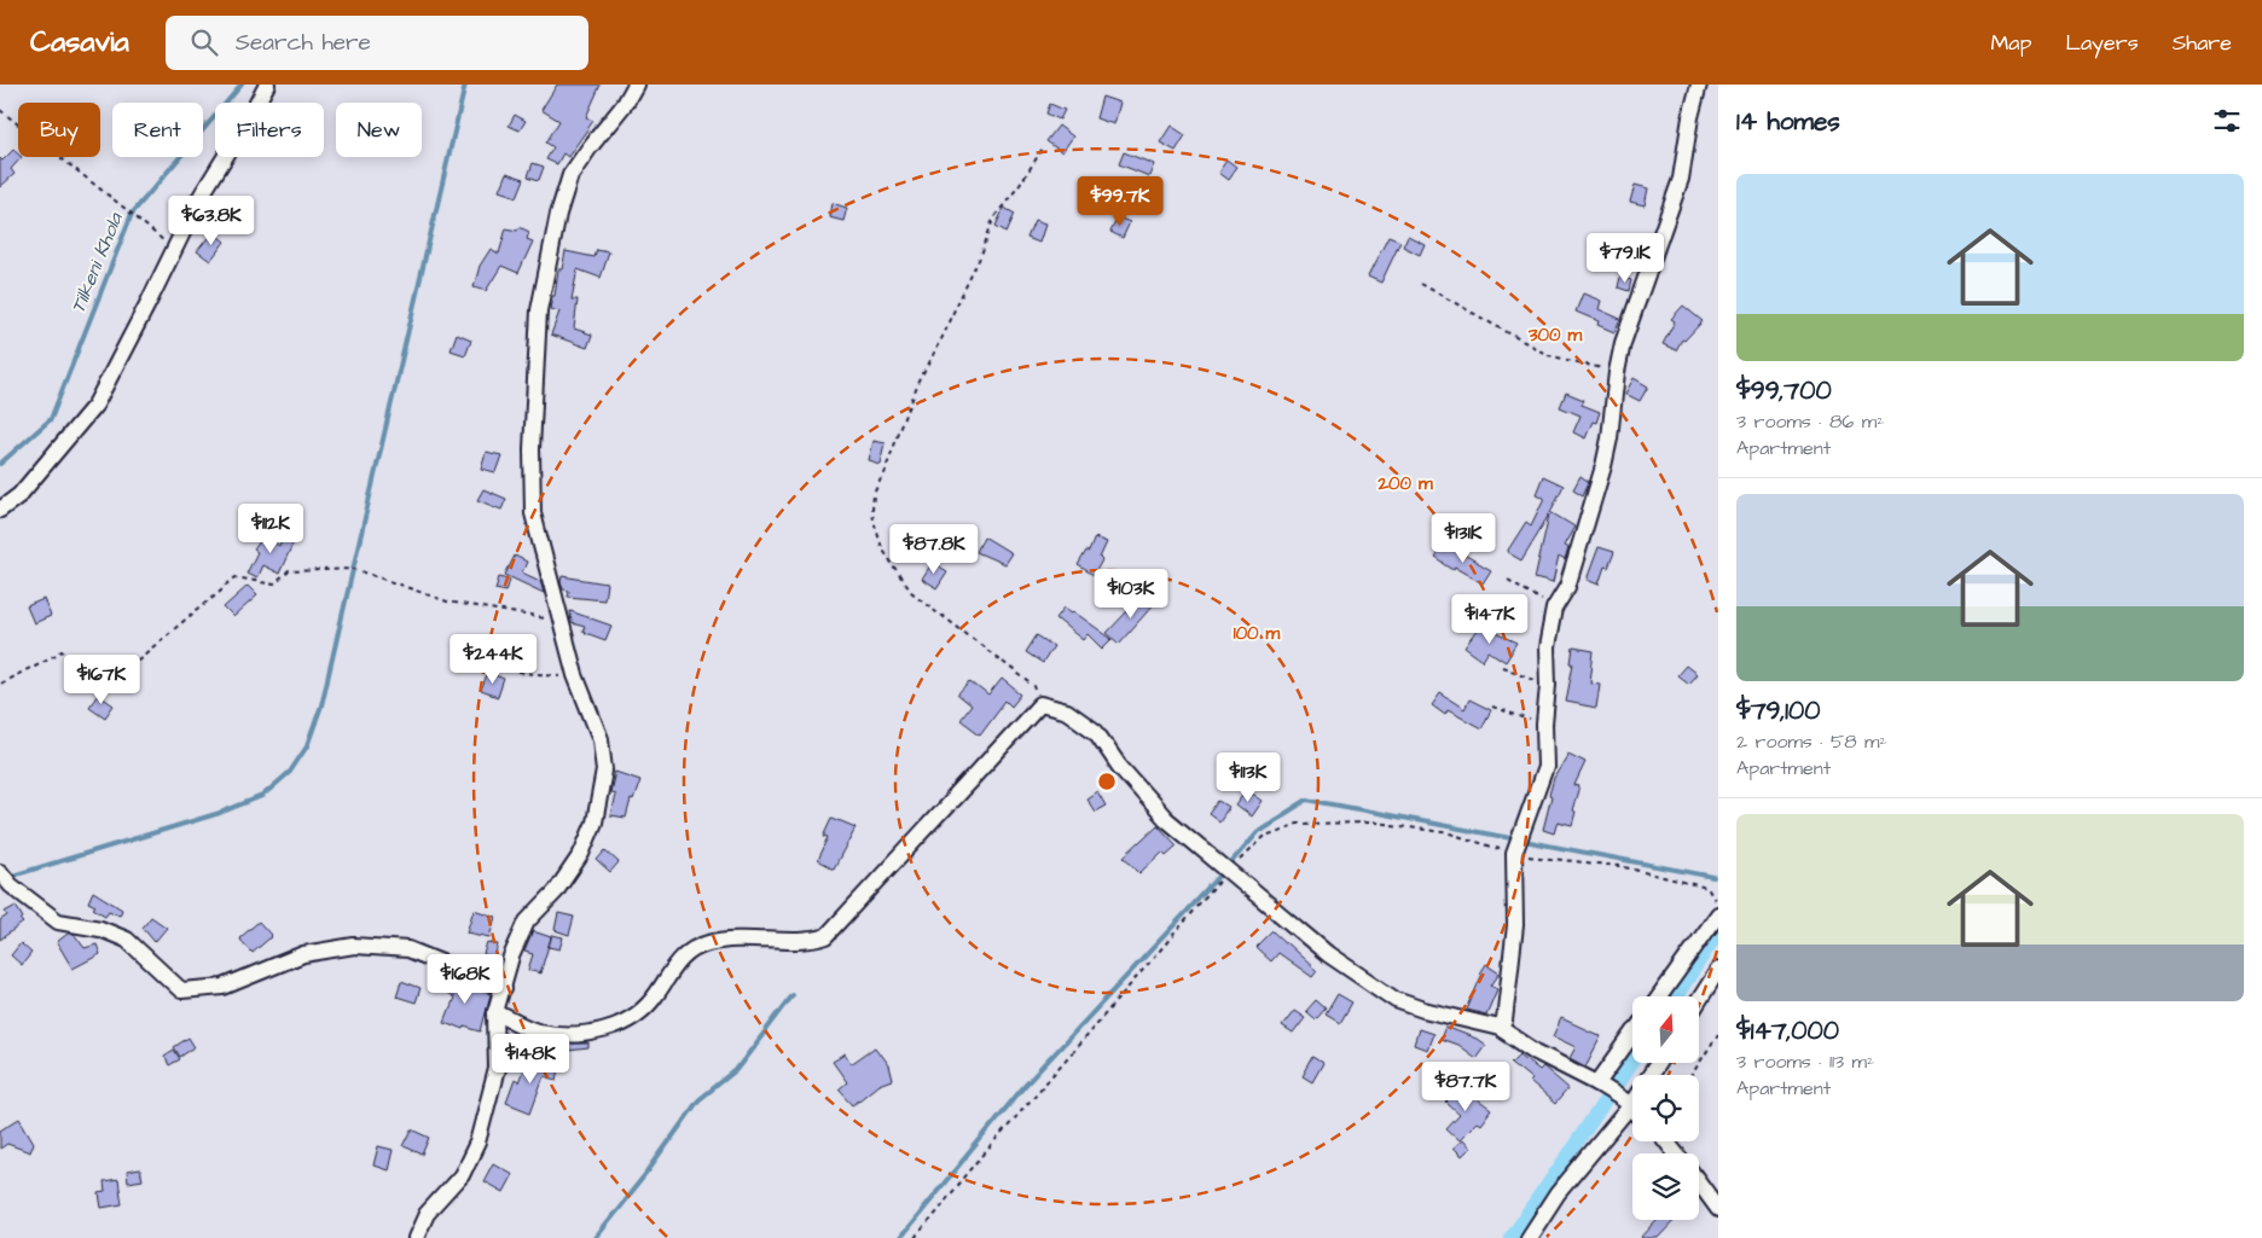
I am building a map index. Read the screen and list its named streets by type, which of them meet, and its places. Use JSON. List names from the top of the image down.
{
  "water": ["Tilkeni Khola"],
  "north": "top",
  "page": {
    "header": "Casavia",
    "search": "Search here",
    "nav": ["Map", "Layers", "Share"],
    "heading": "14 homes",
    "chip": [
      "Buy",
      "Rent",
      "Filters",
      "New"
    ],
    "list": [
      {
        "name": "$99,700",
        "note": "3 rooms · 86 m² · Apartment"
      },
      {
        "name": "$79,100",
        "note": "2 rooms · 58 m² · Apartment"
      },
      {
        "name": "$147,000",
        "note": "3 rooms · 113 m² · Apartment"
      }
    ],
    "price": [
      "$99.7K",
      "$63.8K",
      "$79.1K",
      "$112K",
      "$131K",
      "$87.8K",
      "$103K",
      "$147K",
      "$244K",
      "$167K",
      "$113K",
      "$168K",
      "$148K",
      "$87.7K"
    ]
  },
  "rings": ["300 m", "200 m", "100 m"]
}
